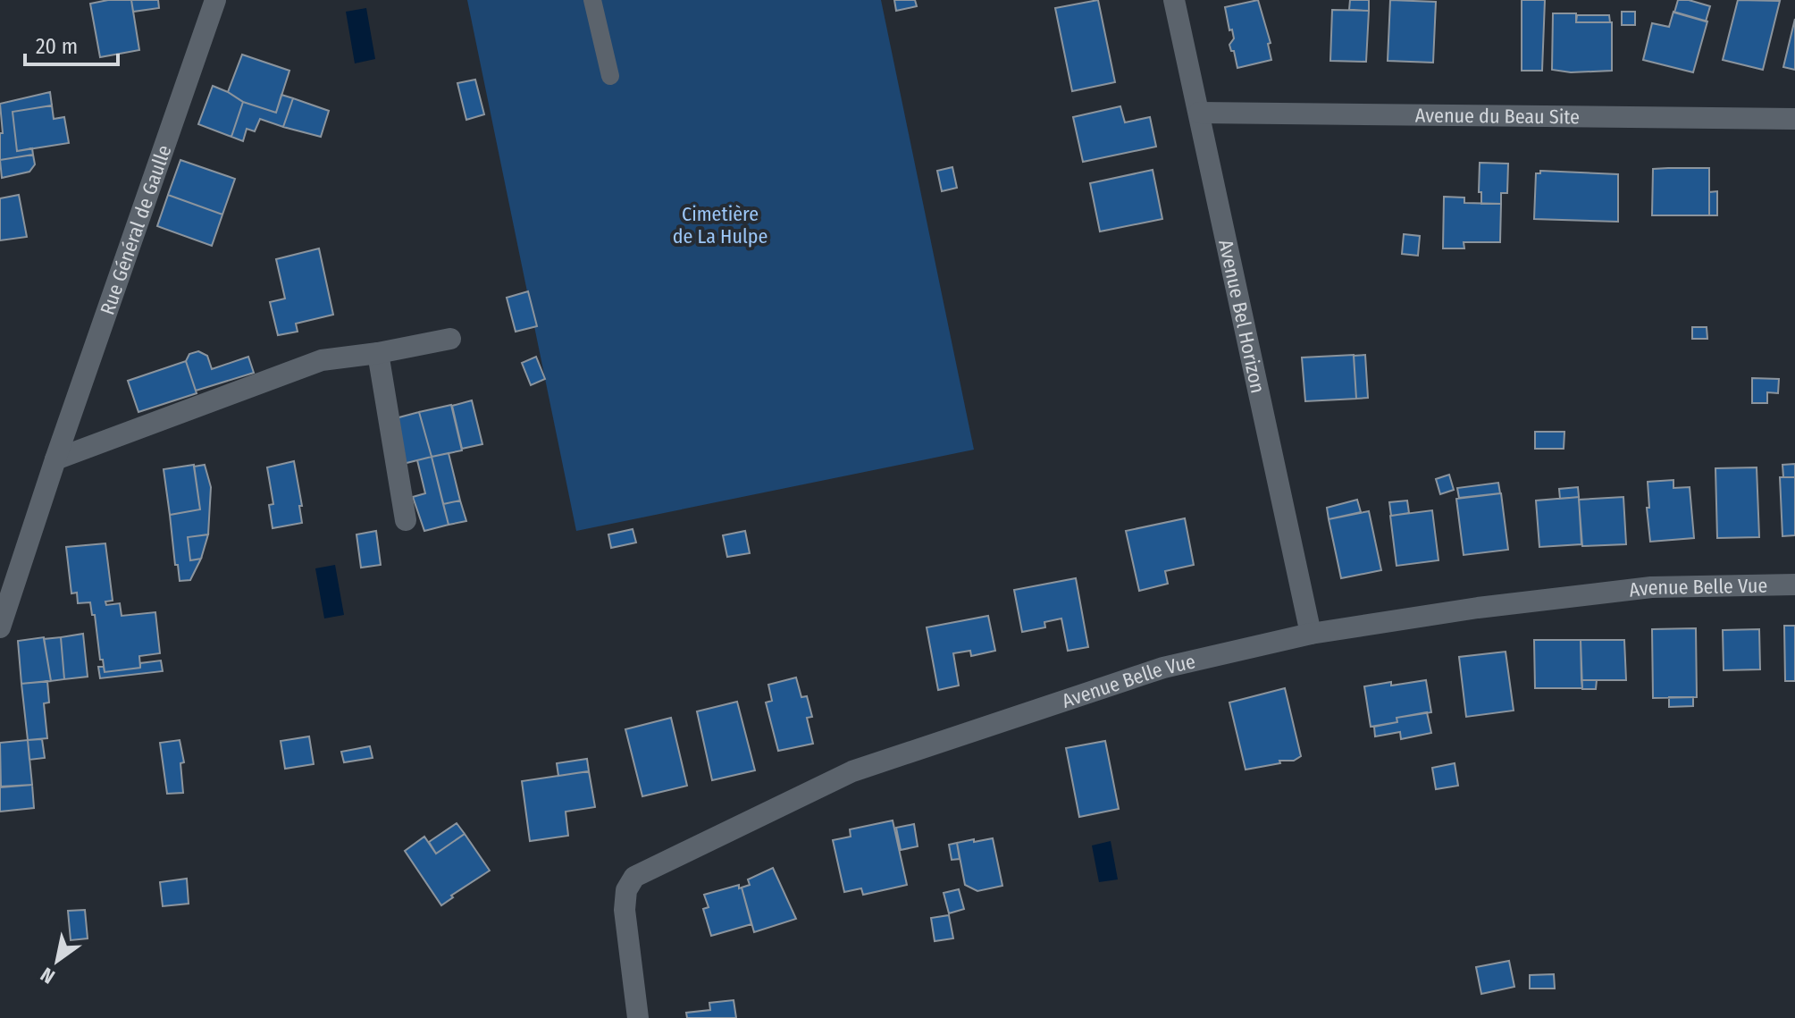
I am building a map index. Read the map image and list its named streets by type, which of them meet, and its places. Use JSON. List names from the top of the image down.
{
  "streets": {
    "street": [
      "Avenue du Beau Site",
      "Rue Général de Gaulle",
      "Avenue Bel Horizon",
      "Avenue Belle Vue"
    ]
  },
  "crossings": [
    ["Avenue du Beau Site", "Avenue Bel Horizon"],
    ["Avenue Bel Horizon", "Avenue Belle Vue"]
  ],
  "parks": ["Cimetière de La Hulpe"],
  "scale_bar": "20 m",
  "north": "bottom left"
}
